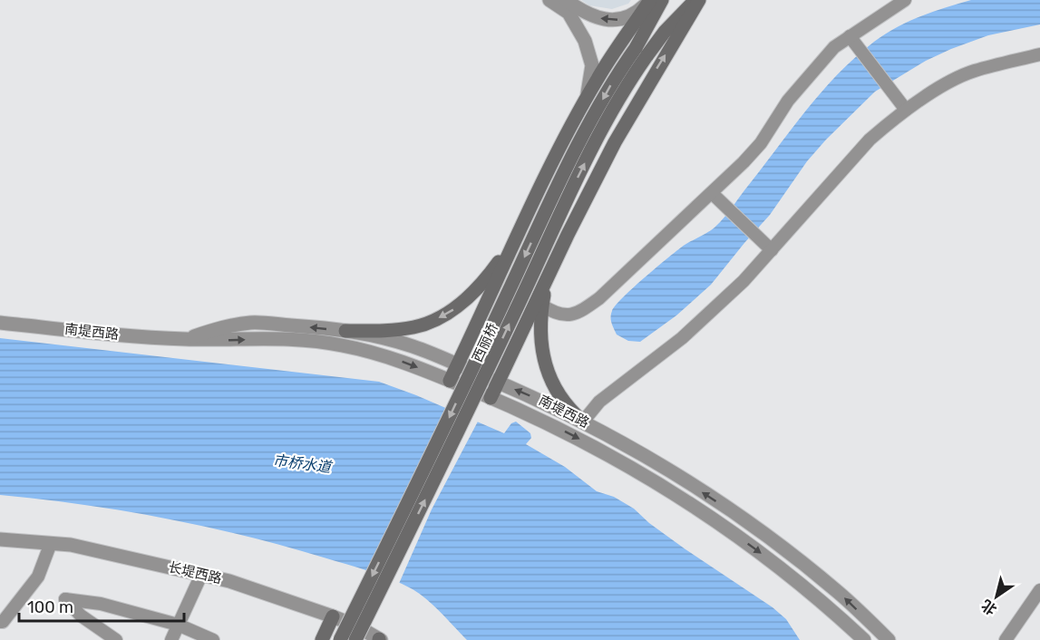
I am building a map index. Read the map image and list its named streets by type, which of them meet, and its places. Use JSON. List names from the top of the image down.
{
  "streets": {
    "main road": ["西丽桥"],
    "street": ["南堤西路", "长堤西路"]
  },
  "water": ["市桥水道"],
  "scale_bar": "100 m",
  "north": "bottom left"
}
